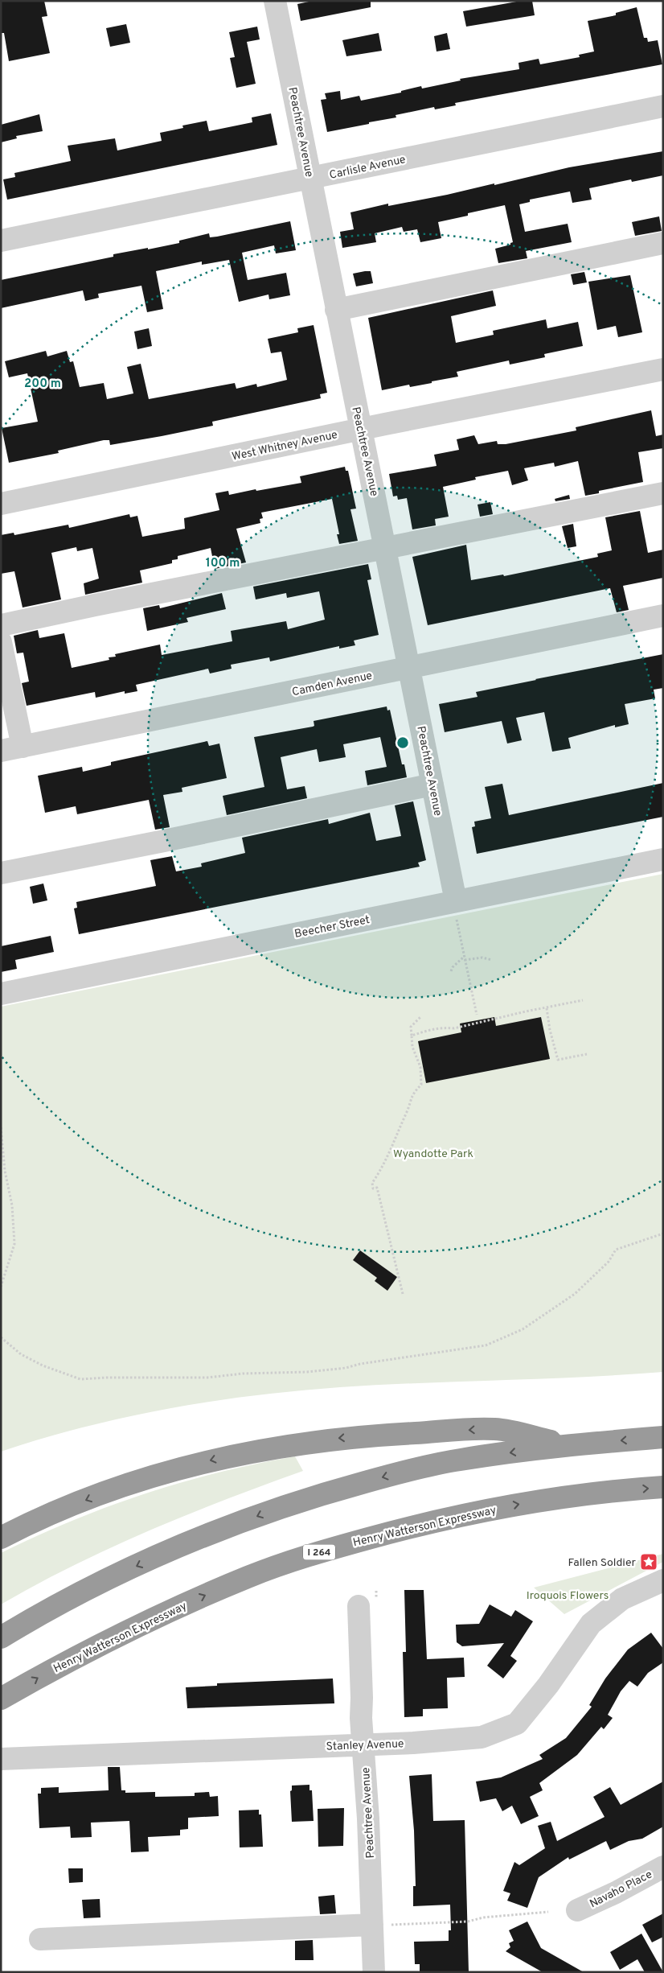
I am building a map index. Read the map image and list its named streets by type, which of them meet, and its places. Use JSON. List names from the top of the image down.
{
  "streets": {
    "highway": ["Henry Watterson Expressway", "I 264"],
    "street": [
      "Peachtree Avenue",
      "Carlisle Avenue",
      "West Whitney Avenue",
      "Camden Avenue",
      "Beecher Street",
      "Stanley Avenue",
      "Navaho Place"
    ]
  },
  "crossings": [
    ["Peachtree Avenue", "Carlisle Avenue"],
    ["Peachtree Avenue", "West Whitney Avenue"],
    ["Peachtree Avenue", "Camden Avenue"],
    ["Peachtree Avenue", "Beecher Street"],
    ["Peachtree Avenue", "Stanley Avenue"]
  ],
  "parks": ["Wyandotte Park", "Iroquois Flowers"],
  "places": {
    "place": ["Fallen Soldier"]
  },
  "rings": ["200 m", "100 m"]
}
